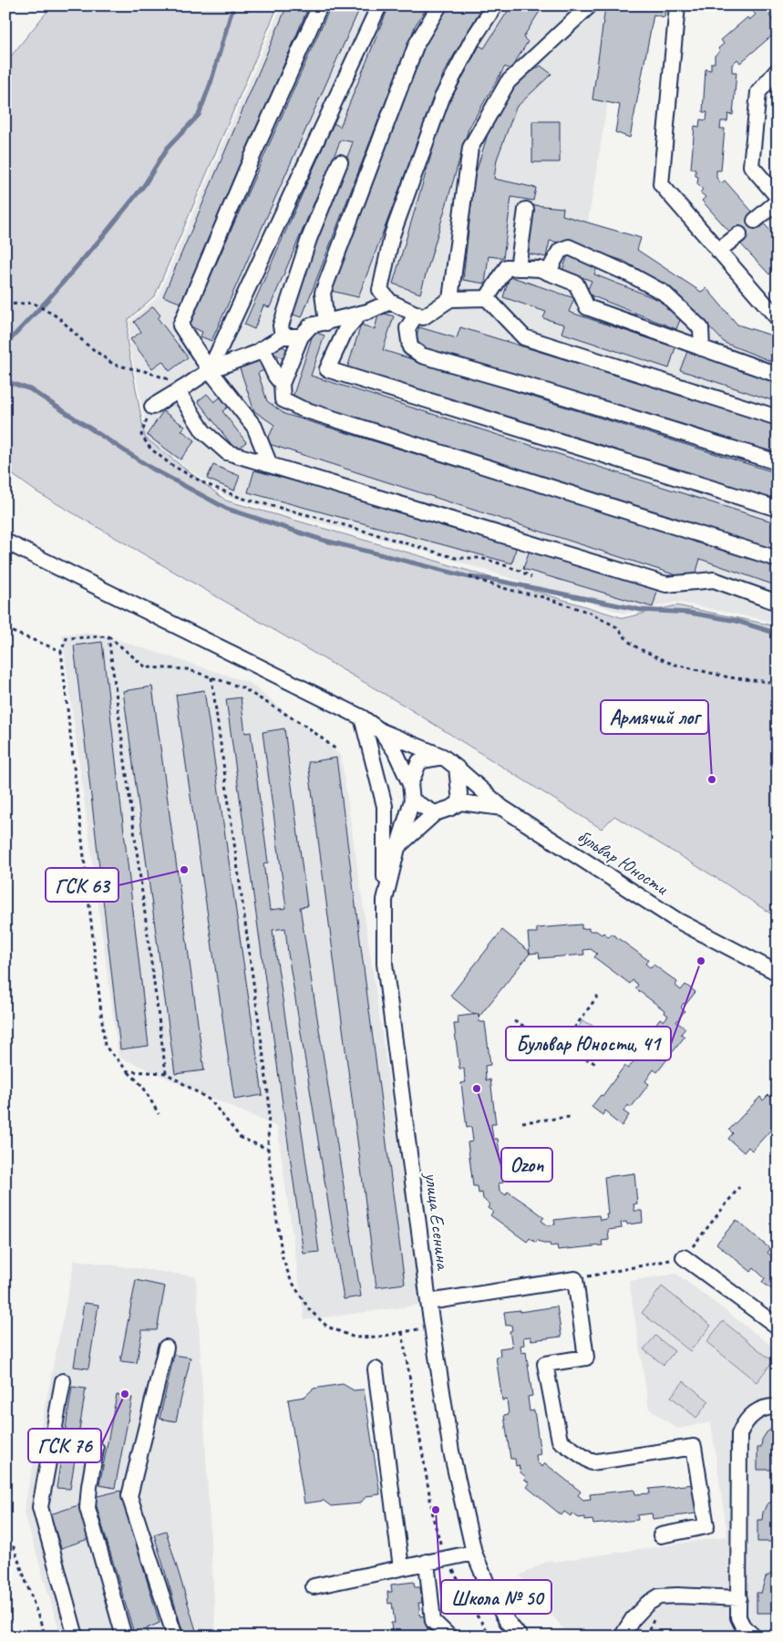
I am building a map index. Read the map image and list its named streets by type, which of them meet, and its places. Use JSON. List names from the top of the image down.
{
  "streets": {
    "street": ["бульвар Юности", "улица Есенина"]
  },
  "crossings": [
    ["бульвар Юности", "улица Есенина"]
  ],
  "places": [
    "Армячий лог",
    "ГСК 63",
    "Бульвар Юности, 41",
    "Ozon",
    "ГСК 76",
    "Школа № 50"
  ]
}
